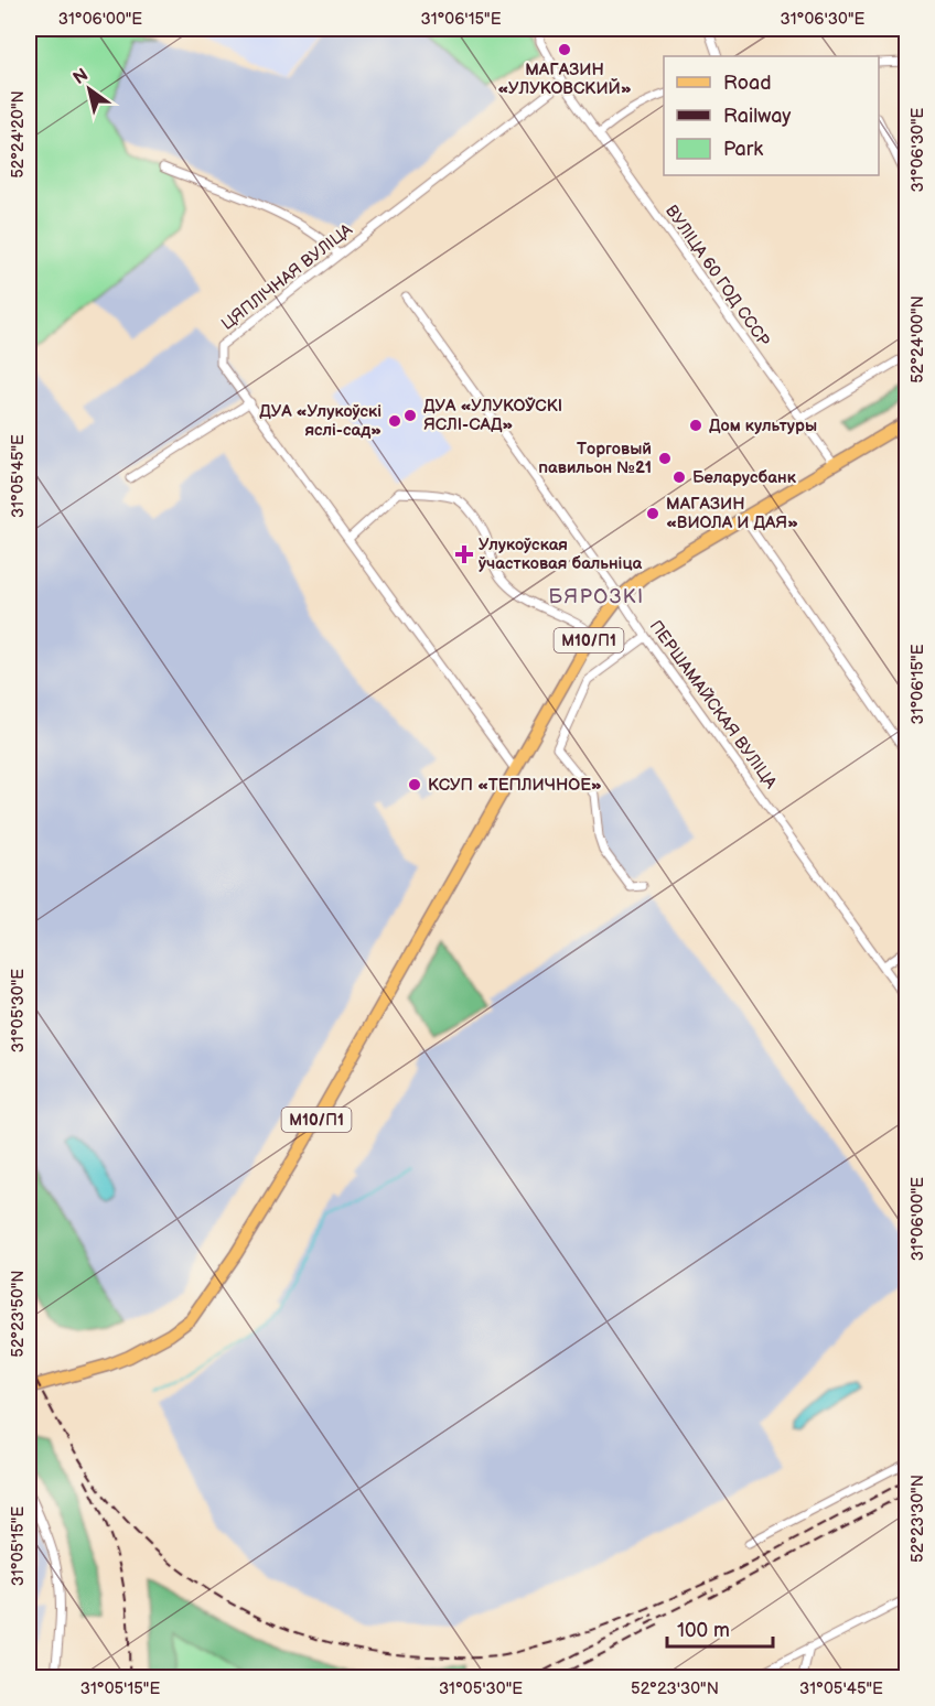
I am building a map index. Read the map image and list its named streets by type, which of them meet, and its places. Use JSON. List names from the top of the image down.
{
  "streets": {
    "main road": ["М10/П1"],
    "street": ["ВУЛІЦА 60 ГОД СССР", "ЦЯПЛІЧНАЯ ВУЛІЦА", "ПЕРШАМАЙСКАЯ ВУЛІЦА"]
  },
  "crossings": [
    ["ВУЛІЦА 60 ГОД СССР", "ЦЯПЛІЧНАЯ ВУЛІЦА"],
    ["ВУЛІЦА 60 ГОД СССР", "М10/П1"],
    ["ЦЯПЛІЧНАЯ ВУЛІЦА", "М10/П1"],
    ["М10/П1", "ПЕРШАМАЙСКАЯ ВУЛІЦА"]
  ],
  "districts": ["БЯРОЗКІ"],
  "places": {
    "other": [
      "МАГАЗИН «УЛУКОВСКИЙ»",
      "ДУА «УЛУКОЎСКІ ЯСЛІ-САД»",
      "ДУА «Улукоўскі яслі-сад»",
      "Дом культуры",
      "Торговый павильон №21",
      "Беларусбанк",
      "МАГАЗИН «ВИОЛА И ДАЯ»",
      "КСУП «ТЕПЛИЧНОЕ»"
    ],
    "health": ["Улукоўская ўчастковая бальніца"]
  },
  "legend": ["Road", "Railway", "Park"],
  "scale_bar": "100 m",
  "north": "top left",
  "coordinates": [
    "31°06'00\"E",
    "31°06'15\"E",
    "31°06'30\"E",
    "52°24'20\"N",
    "52°24'00\"N",
    "31°05'45\"E",
    "31°05'30\"E",
    "52°23'50\"N",
    "52°23'30\"N",
    "31°05'15\"E"
  ]
}
